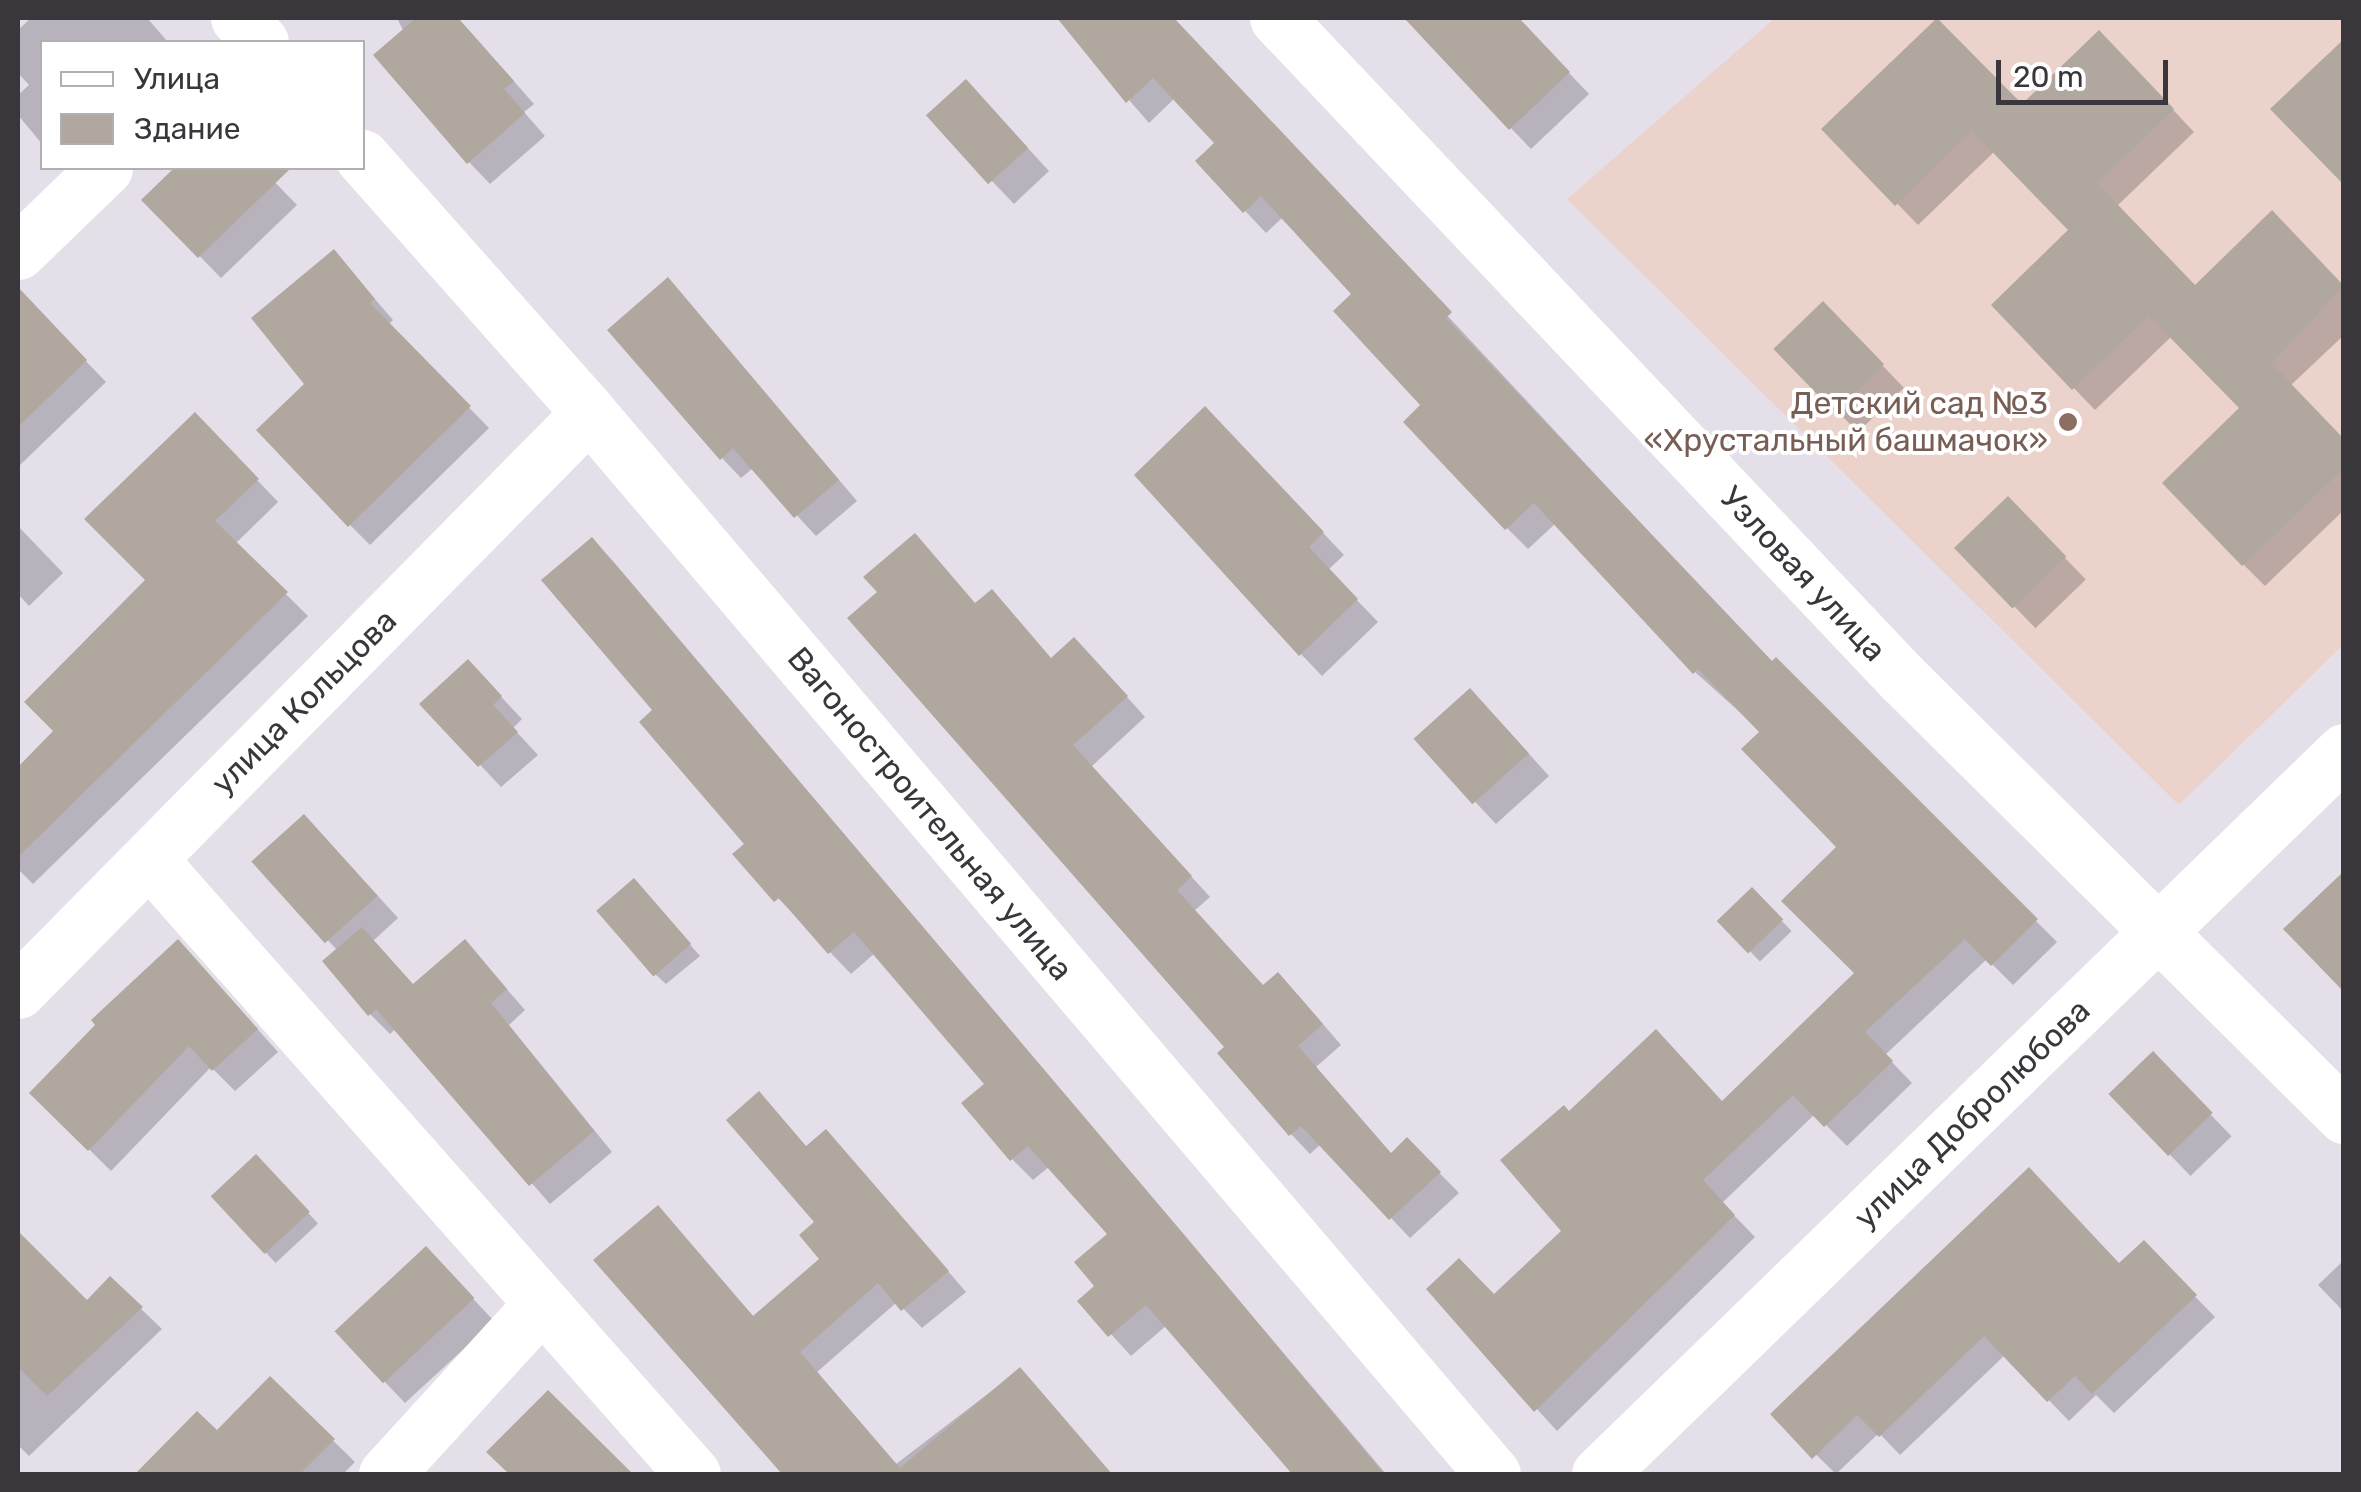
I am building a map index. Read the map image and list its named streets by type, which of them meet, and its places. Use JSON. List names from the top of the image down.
{
  "streets": {
    "street": [
      "Узловая улица",
      "улица Кольцова",
      "Вагоностроительная улица",
      "улица Добролюбова"
    ]
  },
  "crossings": [
    ["Узловая улица", "улица Добролюбова"],
    ["улица Кольцова", "Вагоностроительная улица"]
  ],
  "places": ["Детский сад №3 «Хрустальный башмачок»"],
  "legend": ["Улица", "Здание"],
  "scale_bar": "20 m"
}
